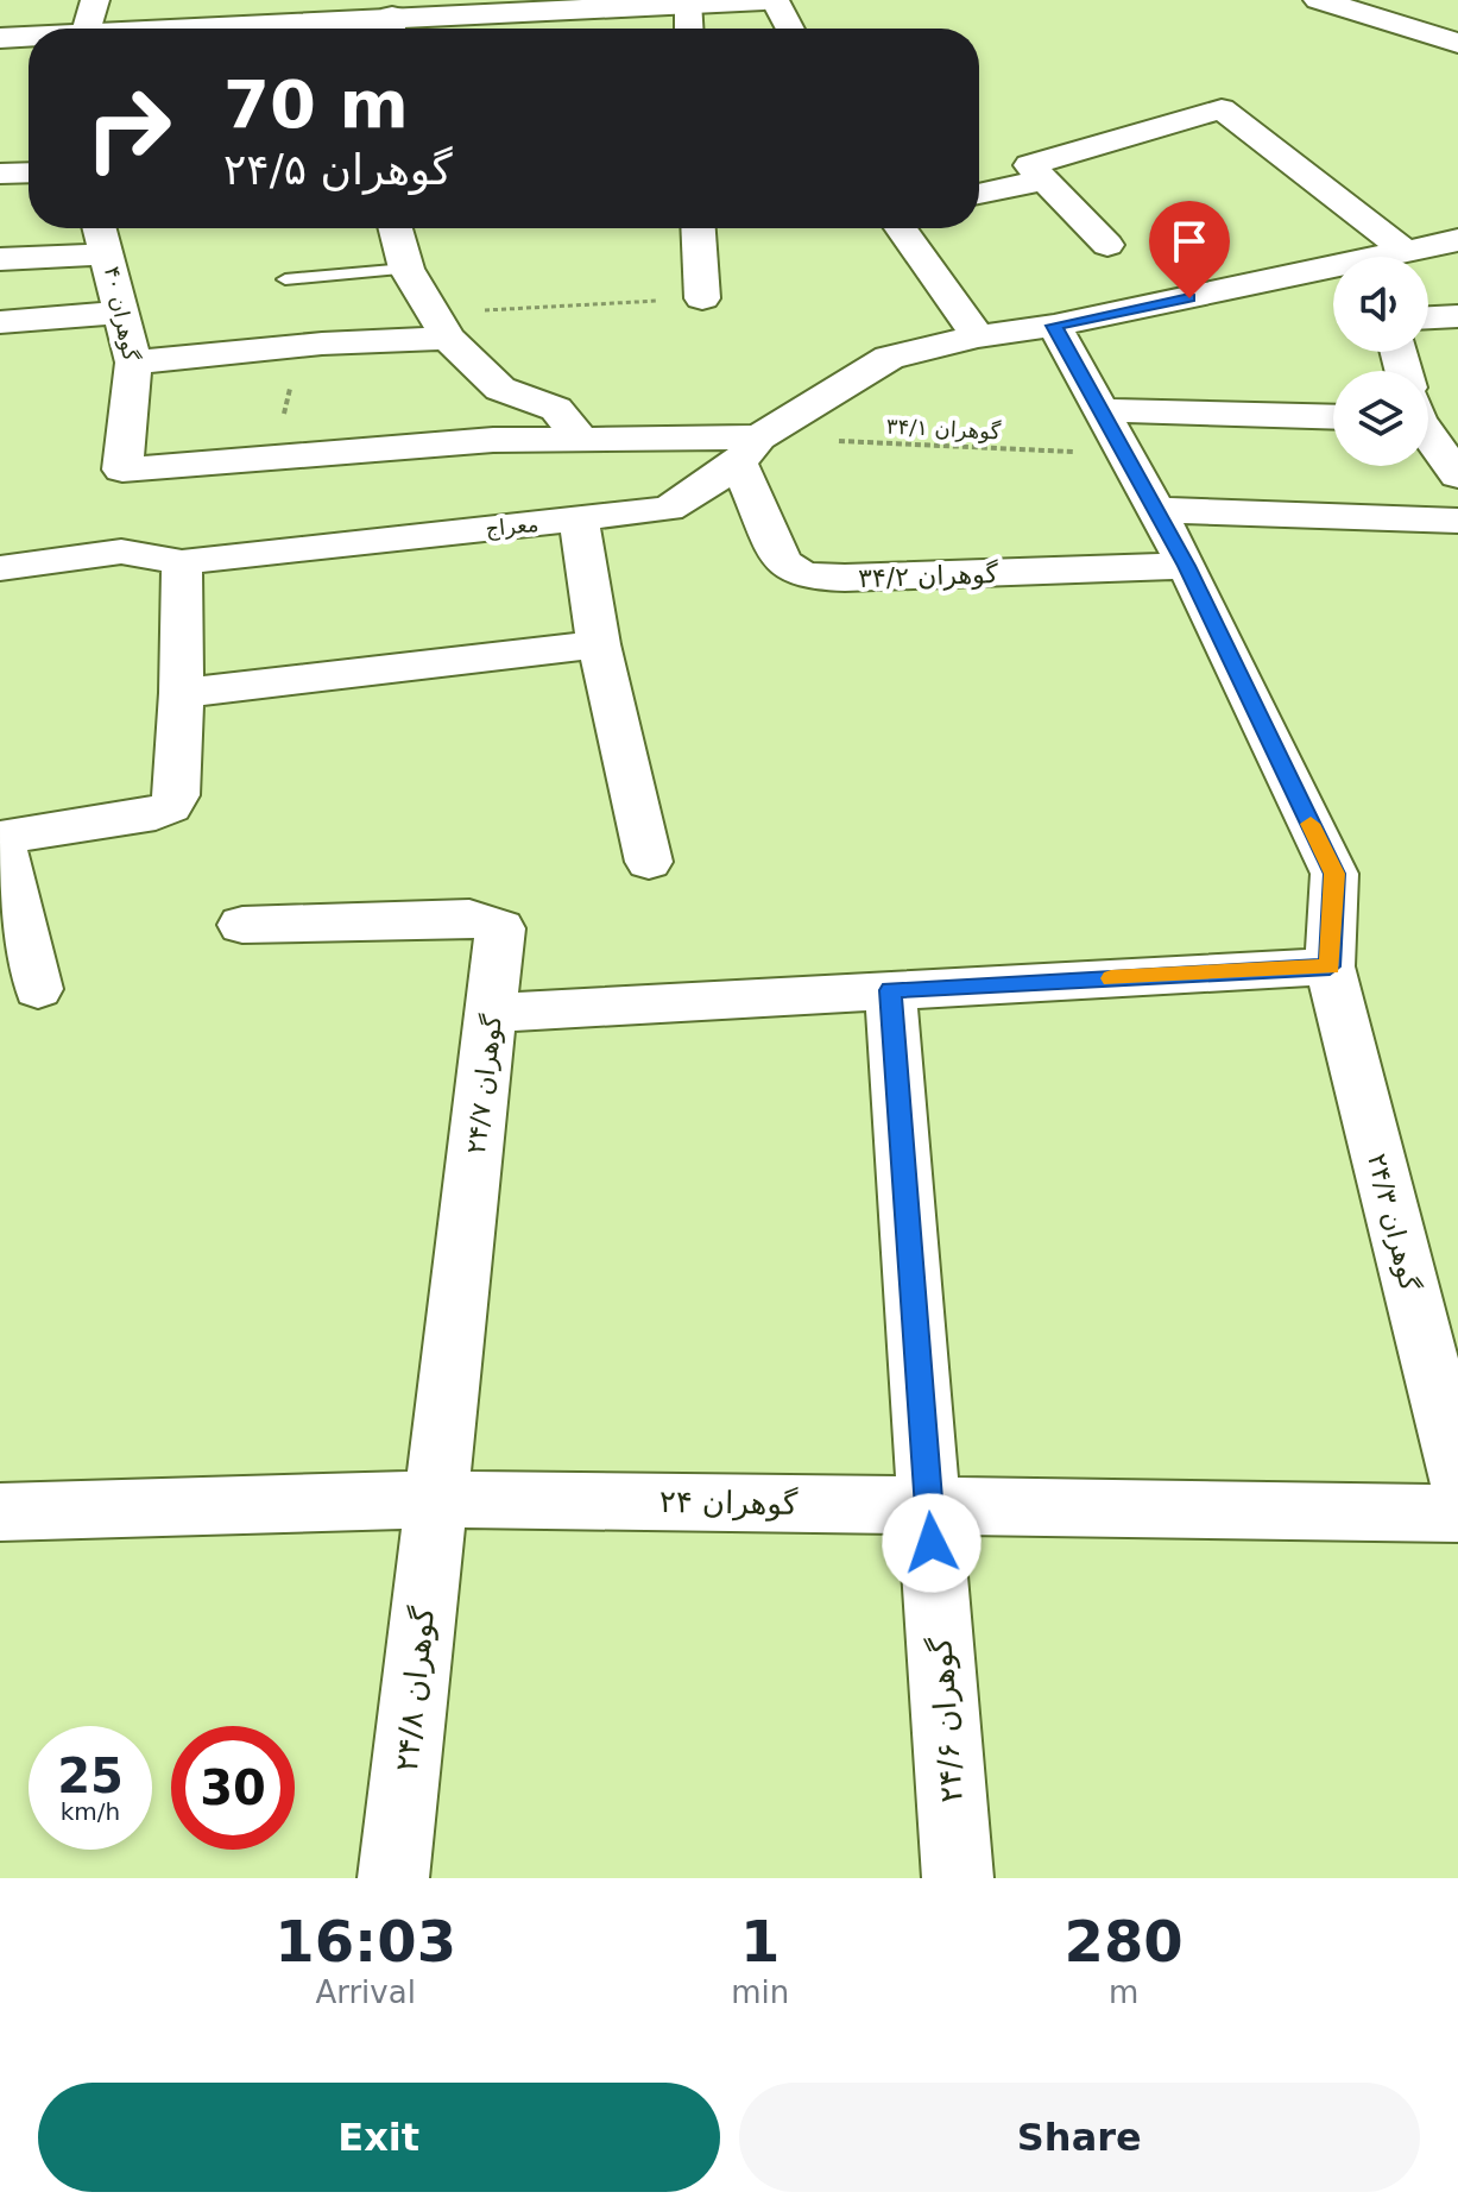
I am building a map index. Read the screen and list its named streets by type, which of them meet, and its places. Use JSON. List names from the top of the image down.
{
  "streets": {
    "street": [
      "گوهران ۴۰",
      "معراج",
      "گوهران ۳۴/۲",
      "گوهران ۲۴/۷",
      "گوهران ۲۴/۳",
      "گوهران ۲۴",
      "گوهران ۲۴/۸",
      "گوهران ۲۴/۶"
    ],
    "path": ["گوهران ۳۴/۱"]
  },
  "crossings": [
    ["گوهران ۳۴/۱", "معراج"],
    ["گوهران ۳۴/۱", "گوهران ۳۴/۲"],
    ["گوهران ۳۴/۱", "گوهران ۲۴/۳"],
    ["معراج", "گوهران ۳۴/۲"],
    ["معراج", "گوهران ۲۴/۳"],
    ["گوهران ۳۴/۲", "گوهران ۲۴/۳"],
    ["گوهران ۲۴/۷", "گوهران ۲۴"],
    ["گوهران ۲۴/۷", "گوهران ۲۴/۸"],
    ["گوهران ۲۴", "گوهران ۲۴/۸"],
    ["گوهران ۲۴", "گوهران ۲۴/۶"]
  ],
  "page": {
    "turn": ["70 m", "گوهران ۲۴/۵"],
    "speed": "25 km/h",
    "limit": "30",
    "eta": [
      "16:03",
      "Arrival",
      "1",
      "min",
      "280",
      "m"
    ],
    "buttons": ["Exit", "Share"]
  }
}
